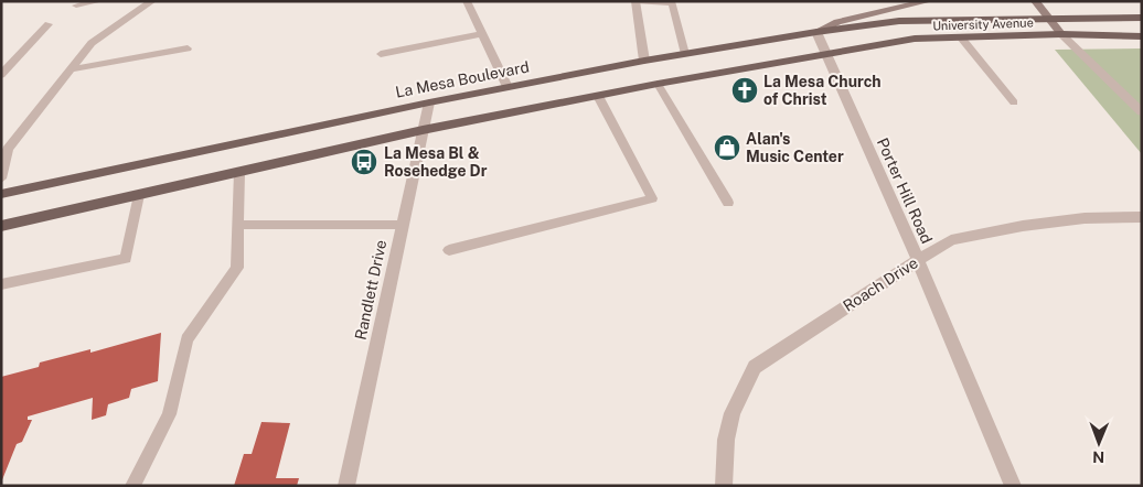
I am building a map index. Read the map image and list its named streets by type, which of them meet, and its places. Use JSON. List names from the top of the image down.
{
  "streets": {
    "main road": ["University Avenue", "La Mesa Boulevard"],
    "street": ["Porter Hill Road", "Roach Drive", "Randlett Drive"]
  },
  "crossings": [
    ["University Avenue", "La Mesa Boulevard"],
    ["University Avenue", "Porter Hill Road"],
    ["La Mesa Boulevard", "Porter Hill Road"],
    ["La Mesa Boulevard", "Randlett Drive"],
    ["Porter Hill Road", "Roach Drive"]
  ],
  "places": {
    "church": ["La Mesa Church of Christ"],
    "shop": ["Alan's Music Center"],
    "bus stop": ["La Mesa Bl & Rosehedge Dr"]
  },
  "north": "bottom"
}
